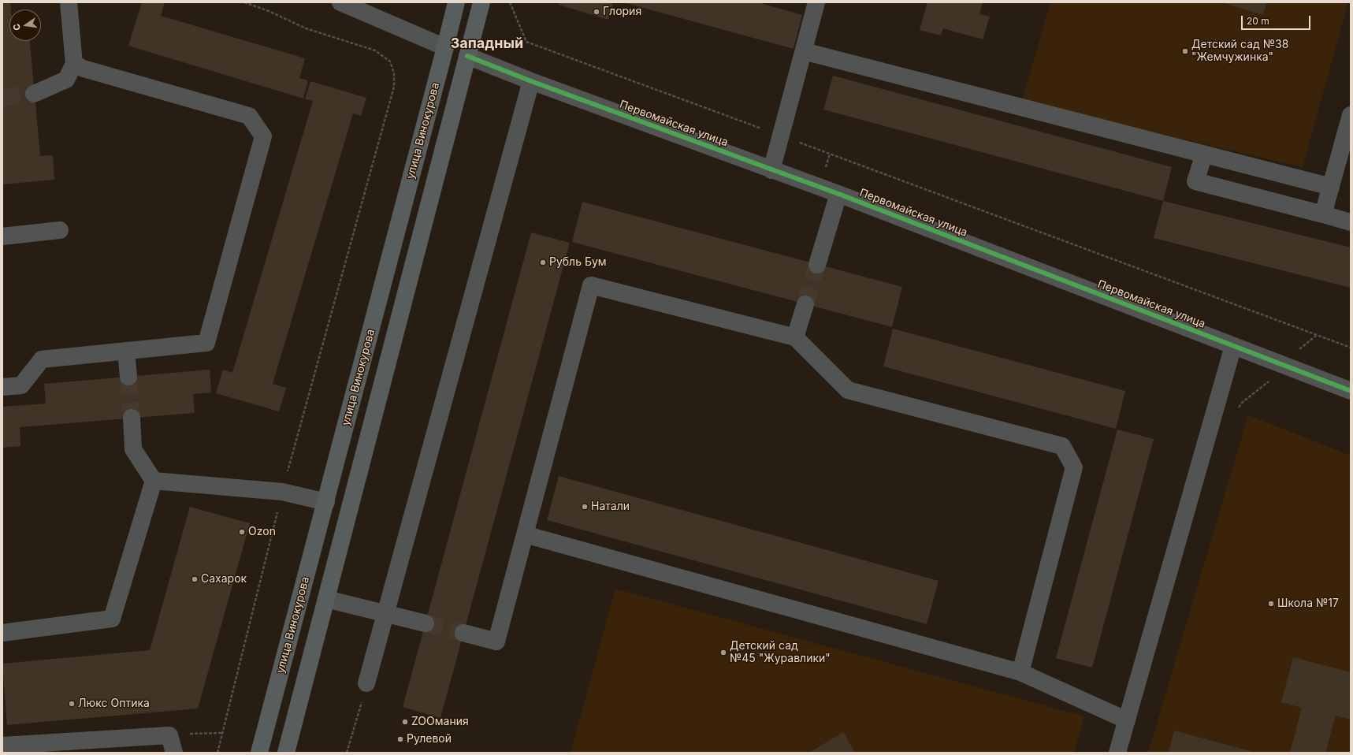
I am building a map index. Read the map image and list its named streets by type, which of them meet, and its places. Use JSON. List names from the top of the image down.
{
  "streets": {
    "main road": ["Первомайская улица", "улица Винокурова"]
  },
  "crossings": [
    ["Первомайская улица", "улица Винокурова"]
  ],
  "districts": ["Западный"],
  "places": [
    "Глория",
    "Детский сад №38 \"Жемчужинка\"",
    "Рубль Бум",
    "Натали",
    "Ozon",
    "Сахарок",
    "Школа №17",
    "Детский сад №45 \"Журавлики\"",
    "Люкс Оптика",
    "ZOOмания",
    "Рулевой"
  ],
  "scale_bar": "20 m",
  "north": "left"
}
